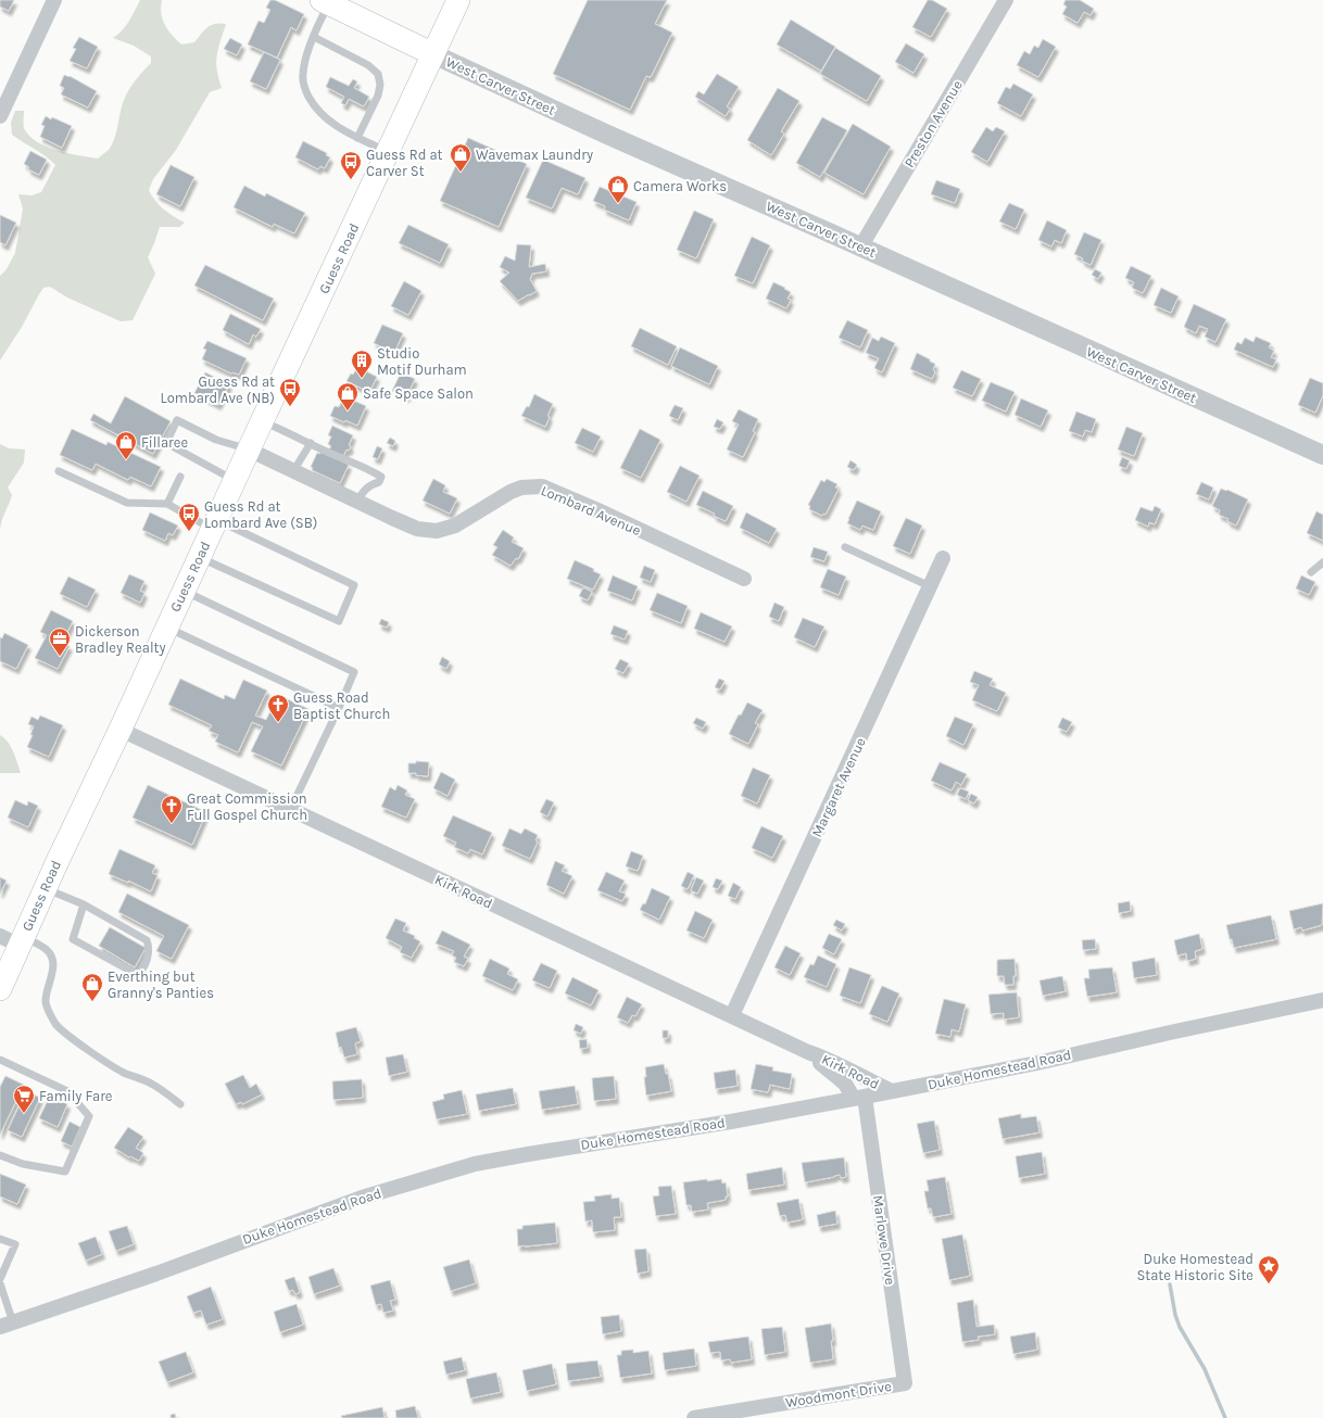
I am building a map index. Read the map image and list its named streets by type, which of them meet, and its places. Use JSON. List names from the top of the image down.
{
  "streets": {
    "main road": ["West Carver Street", "Guess Road"],
    "street": [
      "Preston Avenue",
      "Lombard Avenue",
      "Margaret Avenue",
      "Kirk Road",
      "Duke Homestead Road",
      "Marlowe Drive",
      "Woodmont Drive"
    ]
  },
  "crossings": [
    ["West Carver Street", "Preston Avenue"],
    ["West Carver Street", "Guess Road"],
    ["Guess Road", "Lombard Avenue"],
    ["Guess Road", "Kirk Road"],
    ["Margaret Avenue", "Kirk Road"],
    ["Kirk Road", "Duke Homestead Road"],
    ["Kirk Road", "Marlowe Drive"],
    ["Duke Homestead Road", "Marlowe Drive"],
    ["Marlowe Drive", "Woodmont Drive"]
  ],
  "places": {
    "shop": [
      "Wavemax Laundry",
      "Camera Works",
      "Safe Space Salon",
      "Fillaree",
      "Everthing but Granny's Panties"
    ],
    "bus stop": ["Guess Rd at Carver St", "Guess Rd at Lombard Ave (NB)", "Guess Rd at Lombard Ave (SB)"],
    "building": ["Studio Motif Durham"],
    "office": ["Dickerson Bradley Realty"],
    "church": ["Guess Road Baptist Church", "Great Commission Full Gospel Church"],
    "supermarket": ["Family Fare"],
    "place": ["Duke Homestead State Historic Site"]
  }
}
